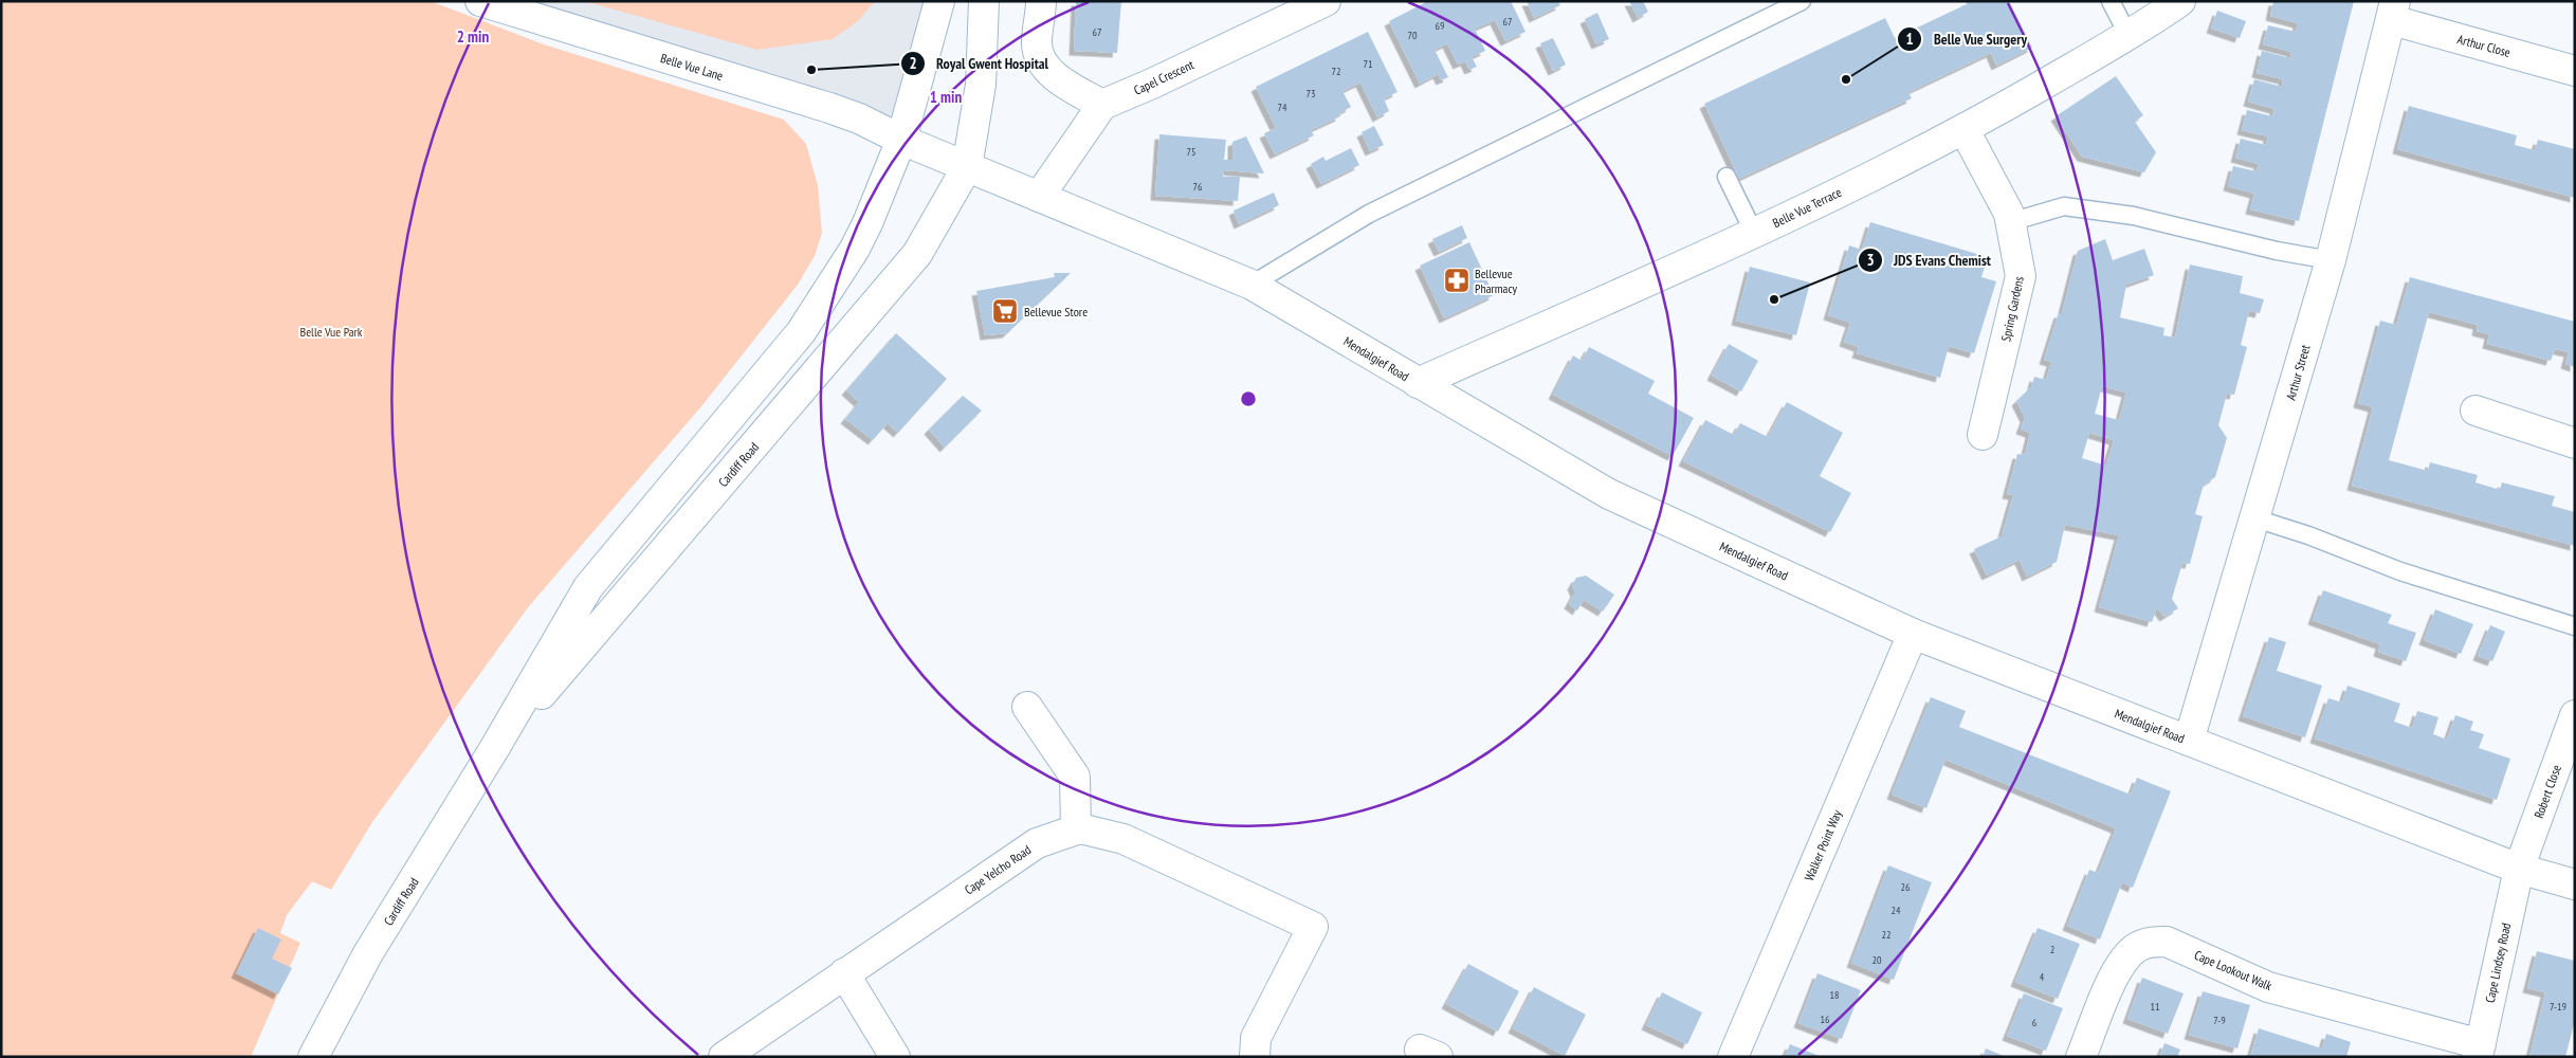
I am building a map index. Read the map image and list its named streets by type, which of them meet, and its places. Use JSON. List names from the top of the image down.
{
  "streets": {
    "street": [
      "Arthur Close",
      "Belle Vue Lane",
      "Capel Crescent",
      "Belle Vue Terrace",
      "Spring Gardens",
      "Mendalgief Road",
      "Arthur Street",
      "Cardiff Road",
      "Robert Close",
      "Walker Point Way",
      "Cape Yelcho Road",
      "Cape Lindsey Road",
      "Cape Lookout Walk"
    ]
  },
  "crossings": [
    ["Arthur Close", "Arthur Street"],
    ["Belle Vue Lane", "Cardiff Road"],
    ["Belle Vue Terrace", "Spring Gardens"],
    ["Belle Vue Terrace", "Mendalgief Road"],
    ["Mendalgief Road", "Arthur Street"],
    ["Mendalgief Road", "Cardiff Road"],
    ["Mendalgief Road", "Robert Close"],
    ["Mendalgief Road", "Walker Point Way"],
    ["Mendalgief Road", "Cape Lindsey Road"],
    ["Robert Close", "Cape Lindsey Road"],
    ["Cape Lindsey Road", "Cape Lookout Walk"]
  ],
  "parks": ["Belle Vue Park"],
  "places": {
    "other": ["Royal Gwent Hospital", "Belle Vue Surgery", "JDS Evans Chemist"],
    "pharmacy": ["Bellevue Pharmacy"],
    "supermarket": ["Bellevue Store"]
  },
  "house_numbers": [
    "67",
    "69",
    "67",
    "70",
    "71",
    "72",
    "73",
    "74",
    "75",
    "76",
    "26",
    "24",
    "22",
    "2",
    "20",
    "4",
    "18",
    "11",
    "7-19",
    "16",
    "7-9",
    "6"
  ],
  "rings": ["2 min", "1 min"]
}
